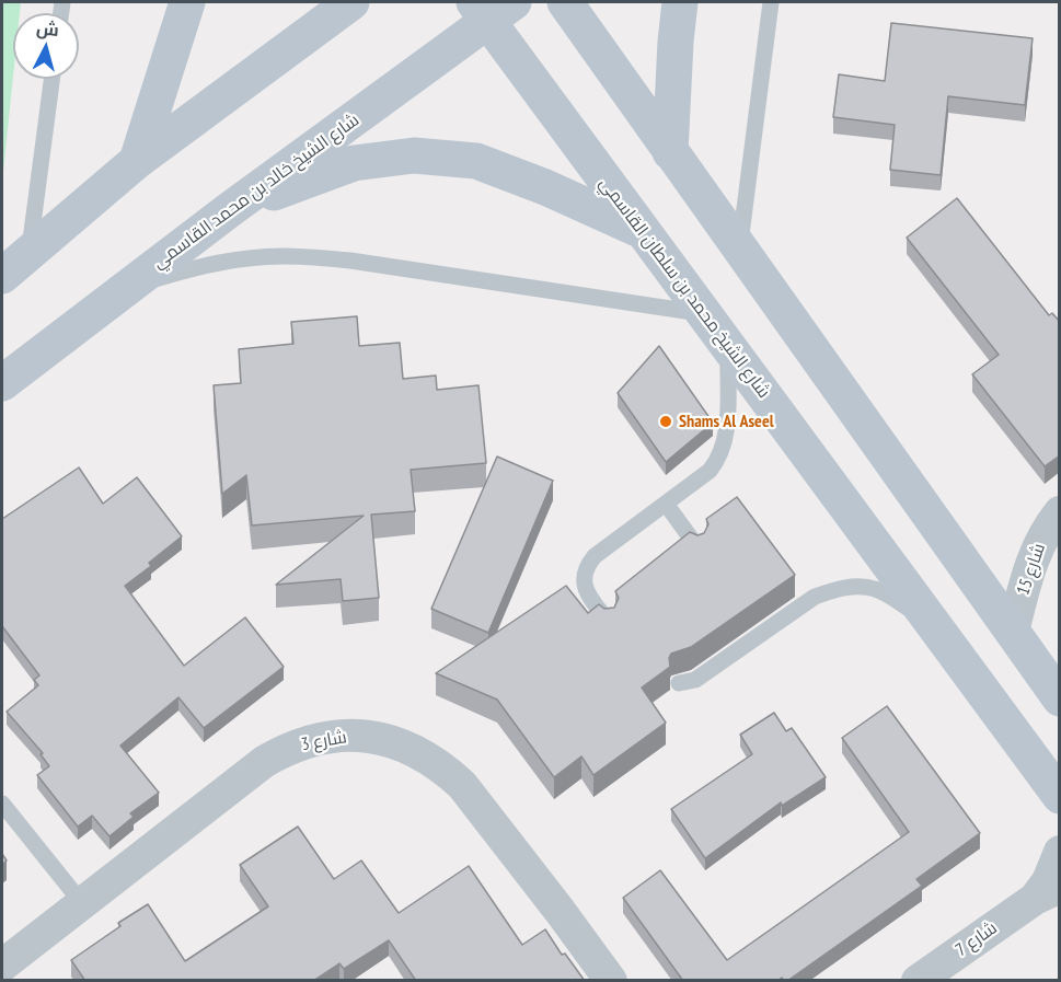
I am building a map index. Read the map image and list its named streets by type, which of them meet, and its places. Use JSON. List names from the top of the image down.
{
  "streets": {
    "main road": ["شارع الشيخ خالد بن محمد القاسمي", "شارع الشيخ محمد بن سلطان القاسمي"],
    "street": ["شارع 15", "شارع 3", "شارع 7"]
  },
  "crossings": [
    ["شارع الشيخ خالد بن محمد القاسمي", "شارع الشيخ محمد بن سلطان القاسمي"]
  ],
  "places": ["Shams Al Aseel"],
  "north": "top"
}
